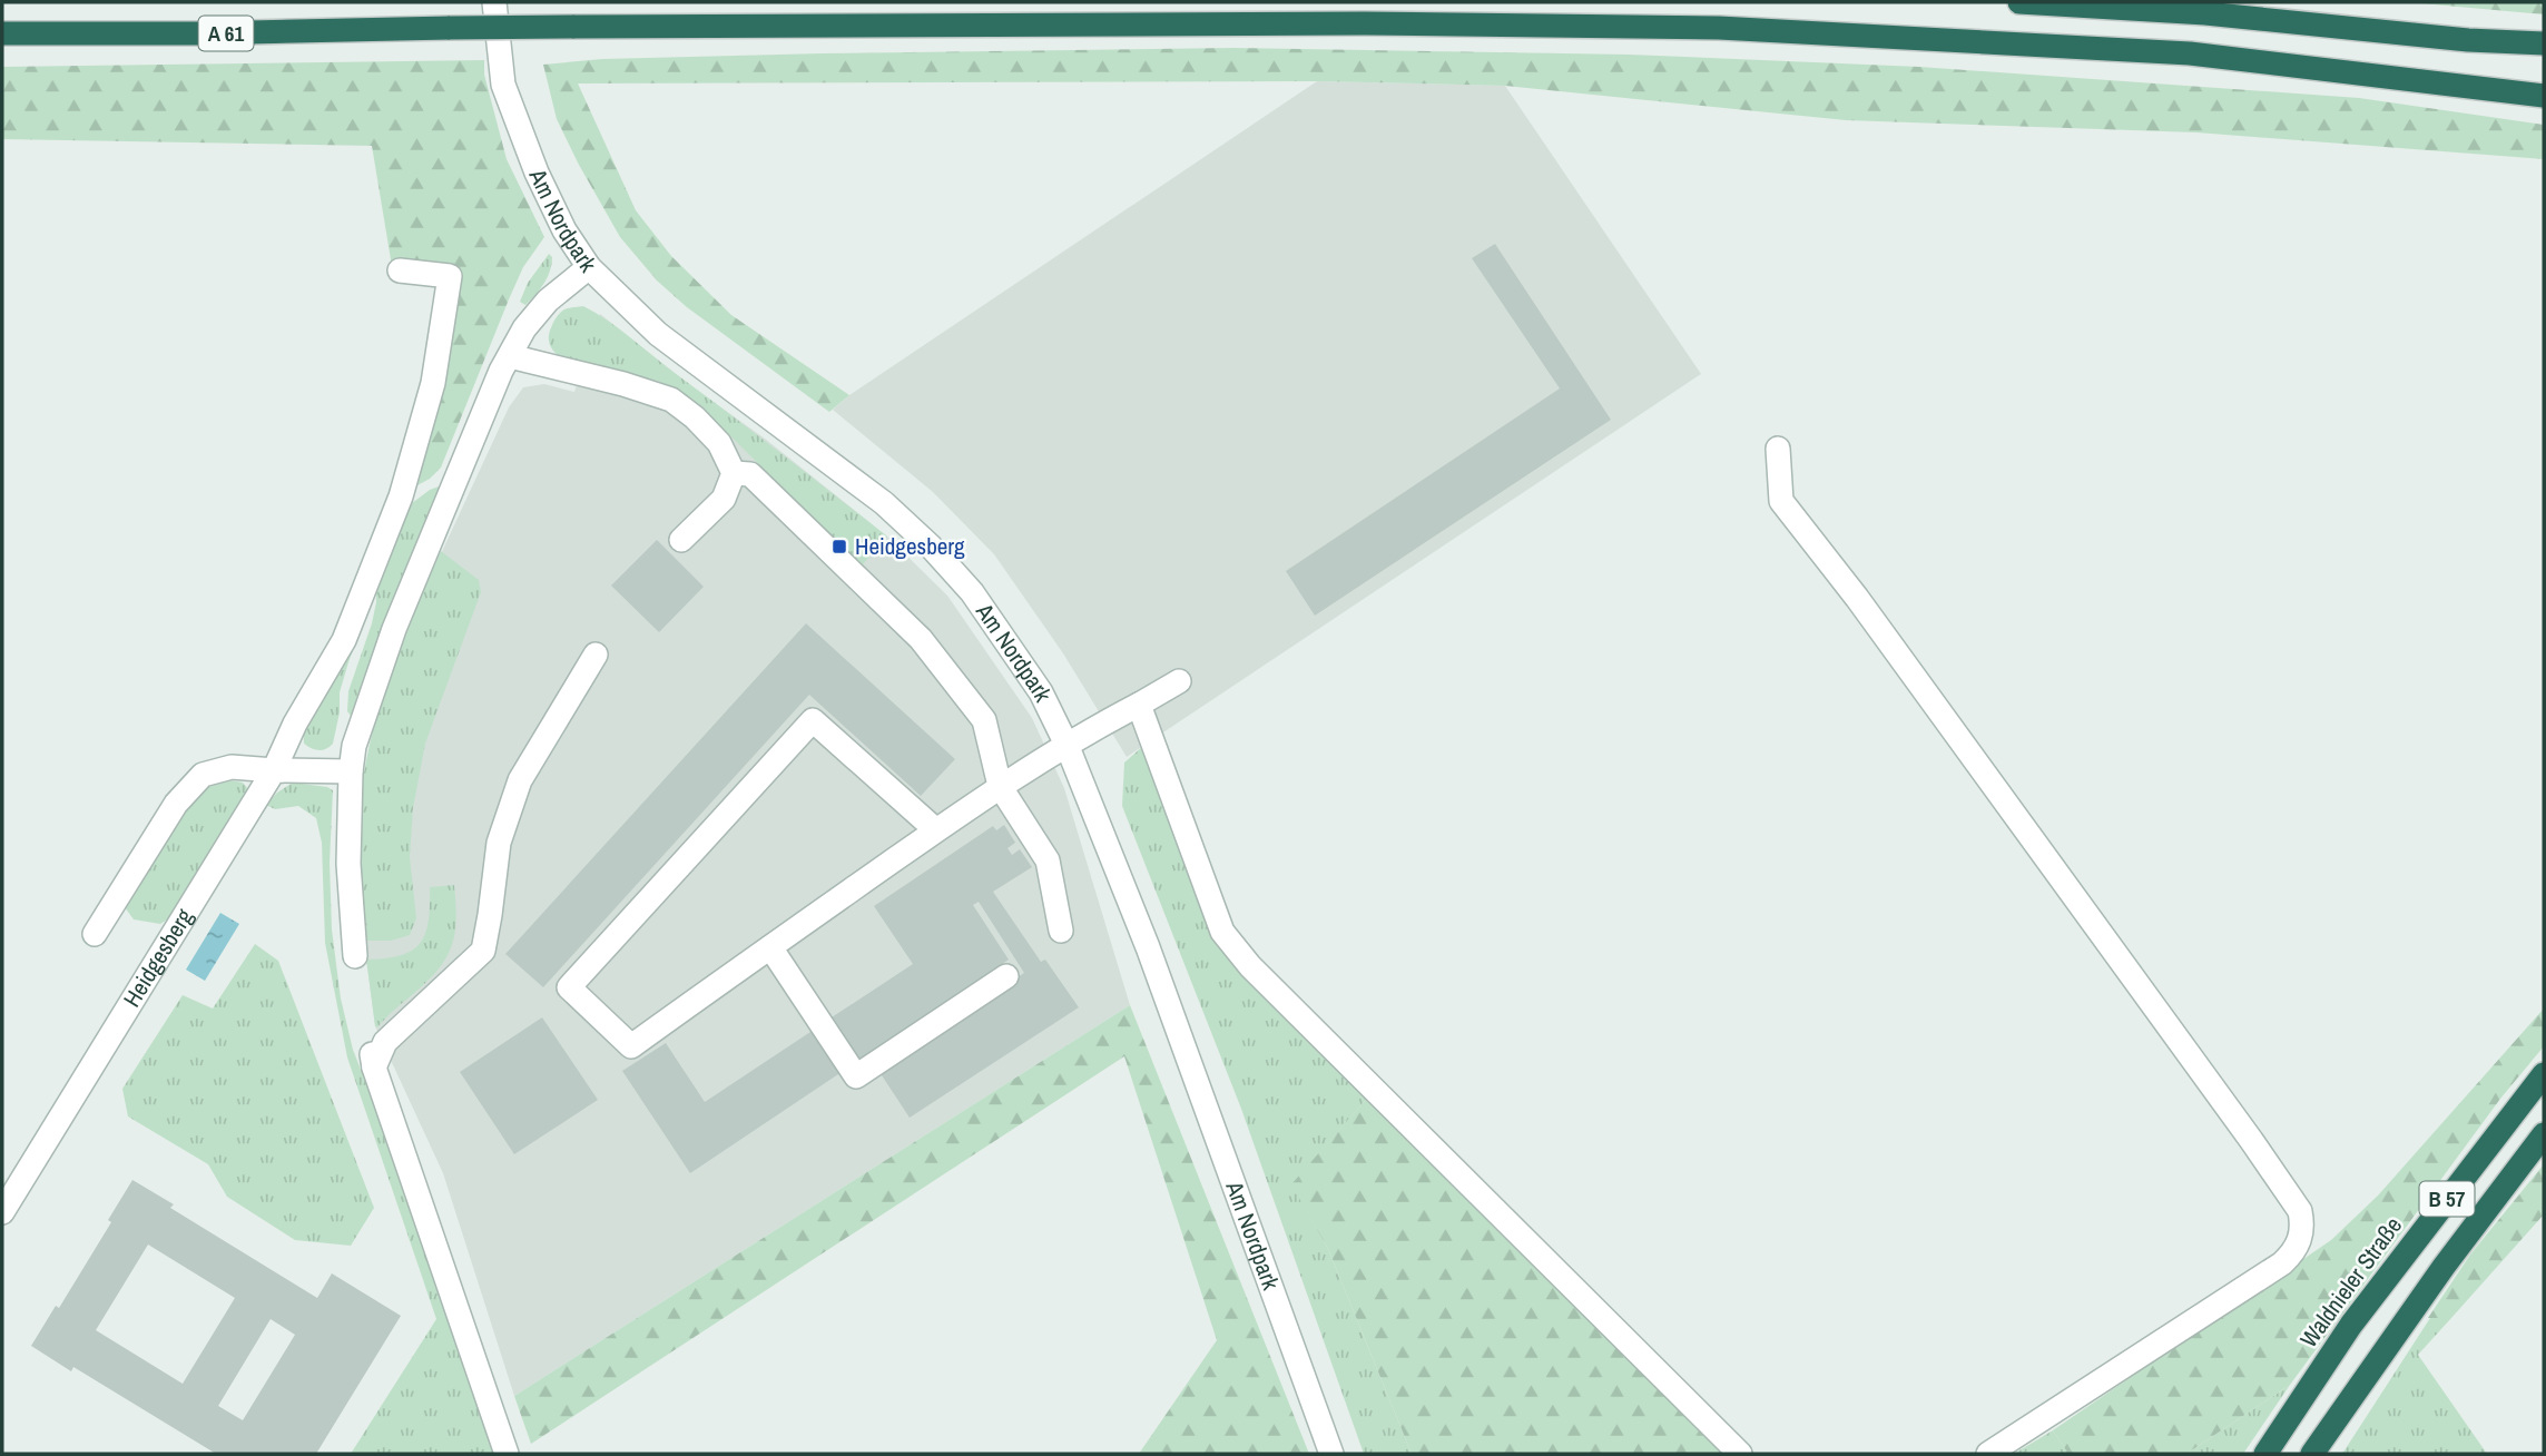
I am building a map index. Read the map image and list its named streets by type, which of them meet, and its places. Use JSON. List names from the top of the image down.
{
  "streets": {
    "highway": ["A 61", "B 57", "Waldnieler Straße"],
    "street": ["Am Nordpark", "Heidgesberg"]
  },
  "places": {
    "transit": ["Heidgesberg"]
  }
}
